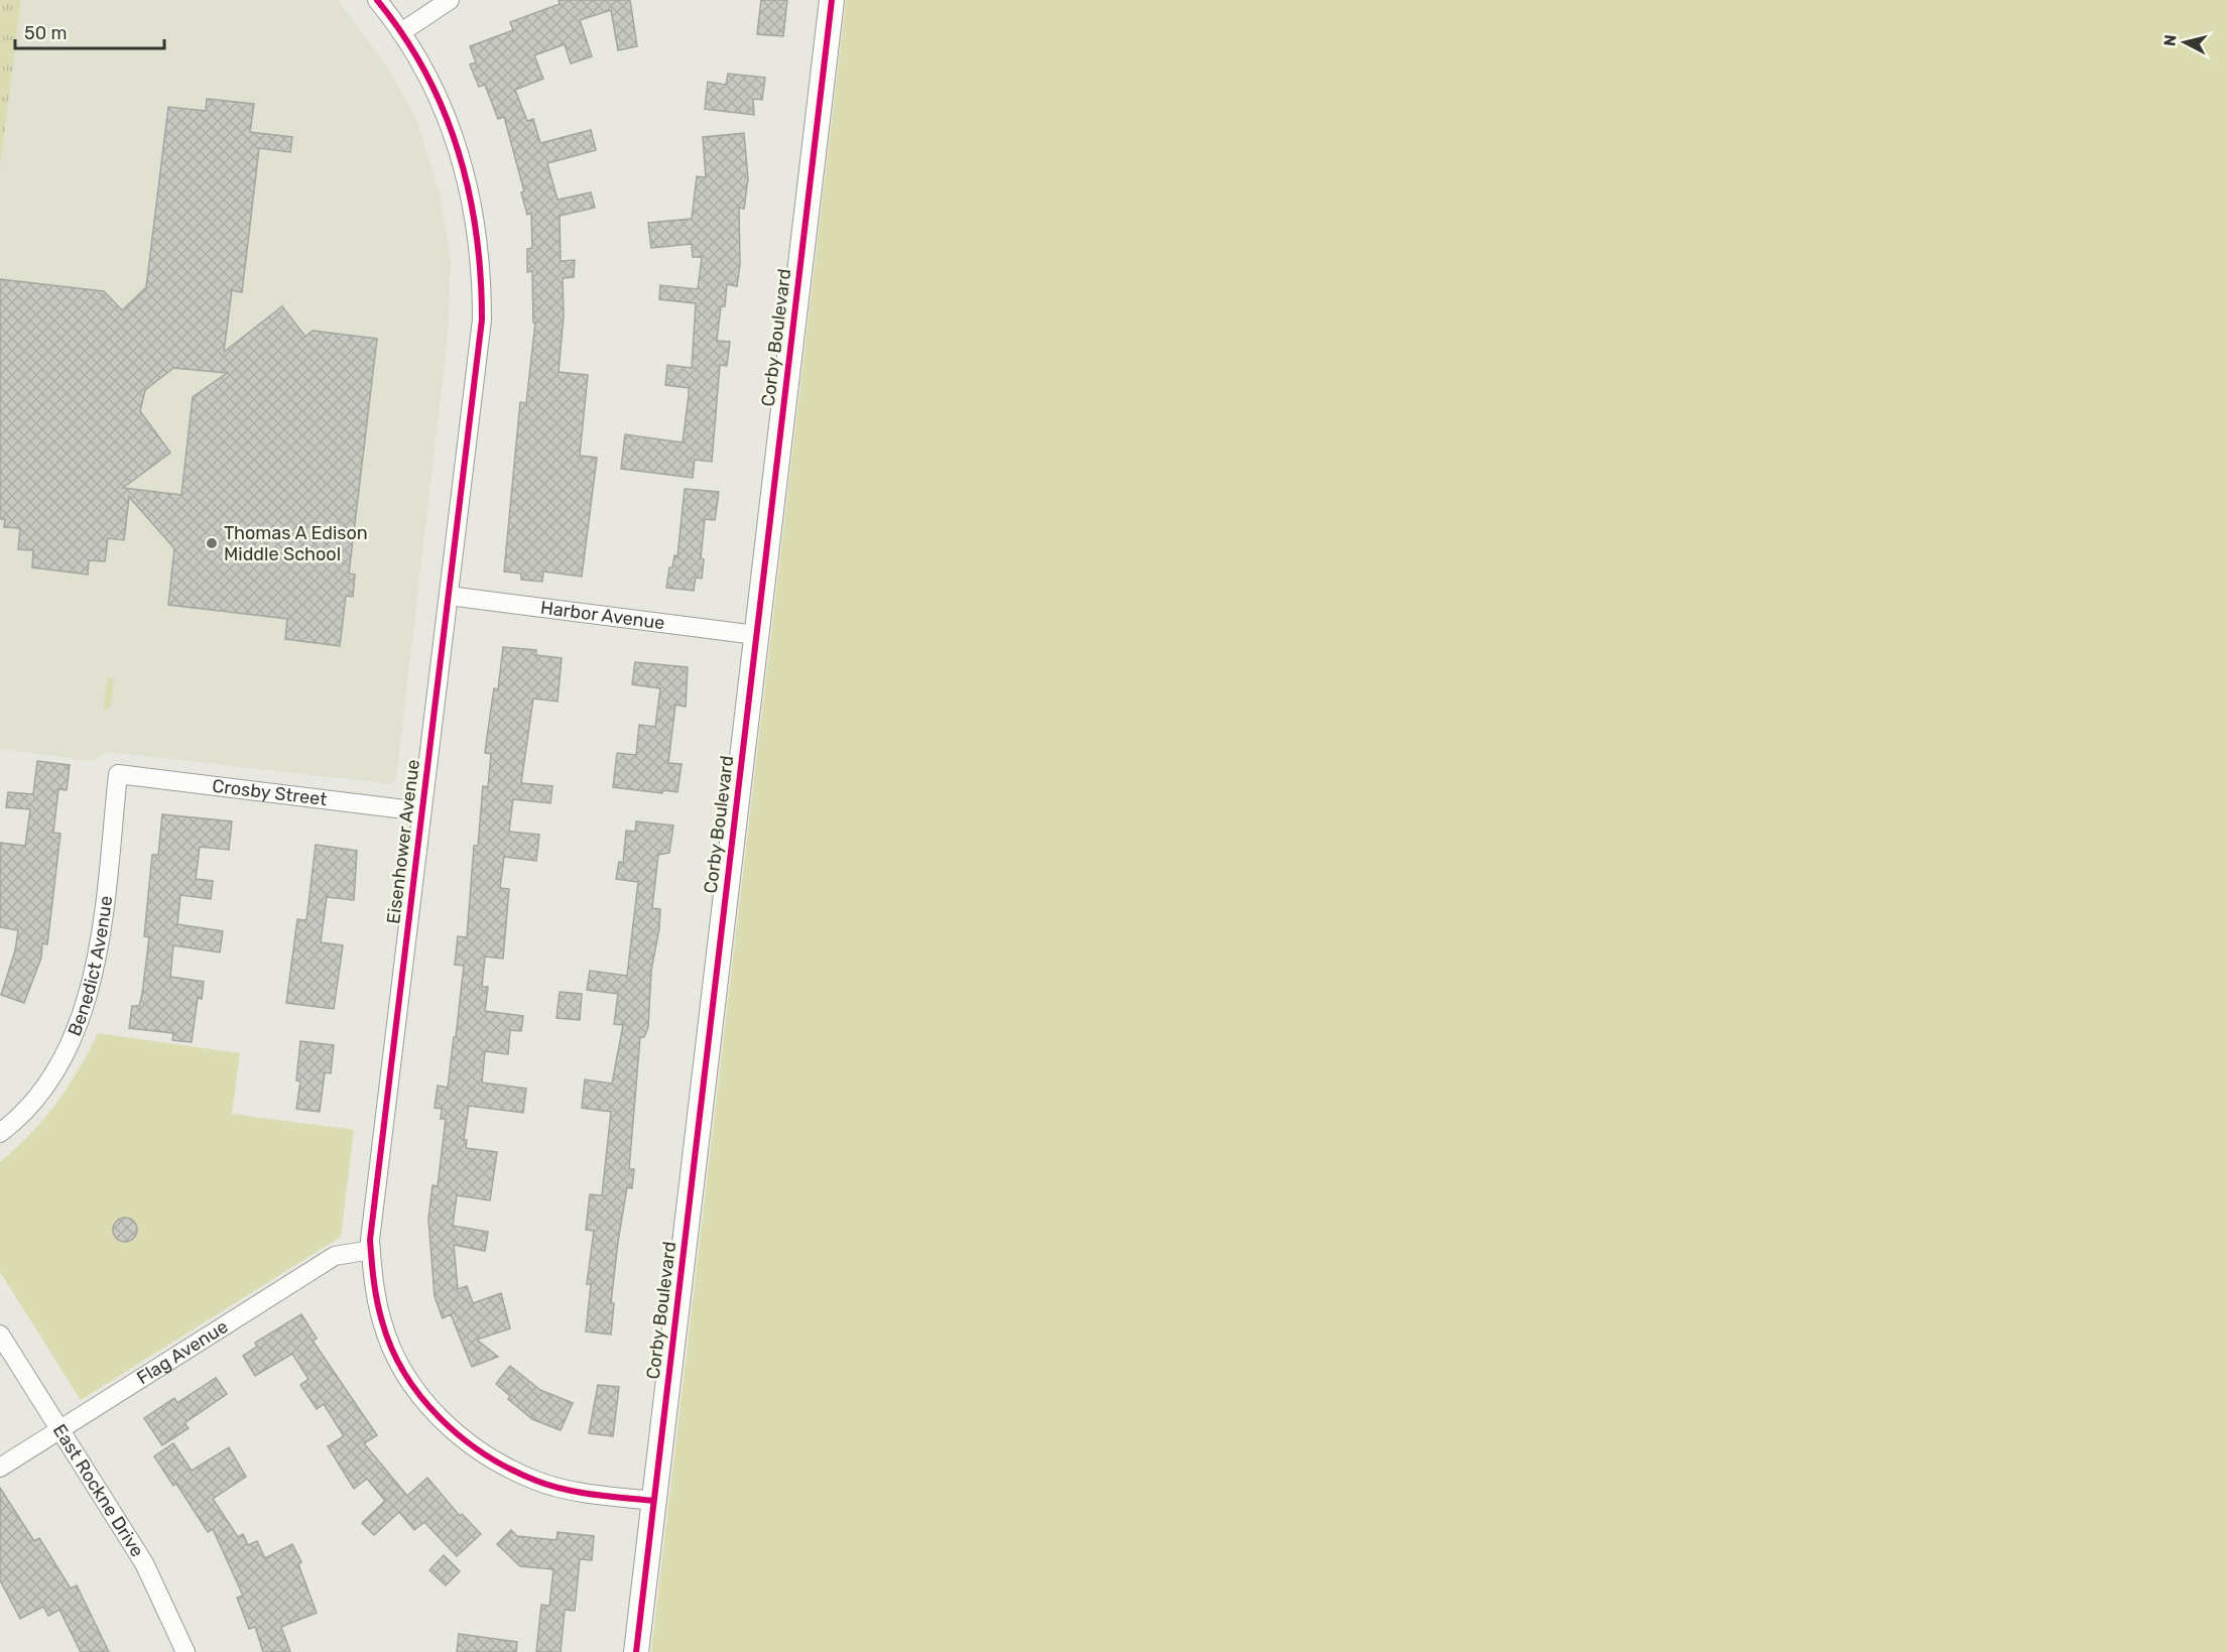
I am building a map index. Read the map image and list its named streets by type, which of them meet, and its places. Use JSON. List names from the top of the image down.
{
  "streets": {
    "street": [
      "Corby Boulevard",
      "Harbor Avenue",
      "Crosby Street",
      "Eisenhower Avenue",
      "Benedict Avenue",
      "Flag Avenue",
      "East Rockne Drive"
    ]
  },
  "crossings": [
    ["Corby Boulevard", "Harbor Avenue"],
    ["Corby Boulevard", "Eisenhower Avenue"],
    ["Harbor Avenue", "Eisenhower Avenue"],
    ["Crosby Street", "Eisenhower Avenue"],
    ["Crosby Street", "Benedict Avenue"],
    ["Eisenhower Avenue", "Flag Avenue"],
    ["Flag Avenue", "East Rockne Drive"]
  ],
  "places": ["Thomas A Edison Middle School"],
  "scale_bar": "50 m",
  "north": "left"
}
